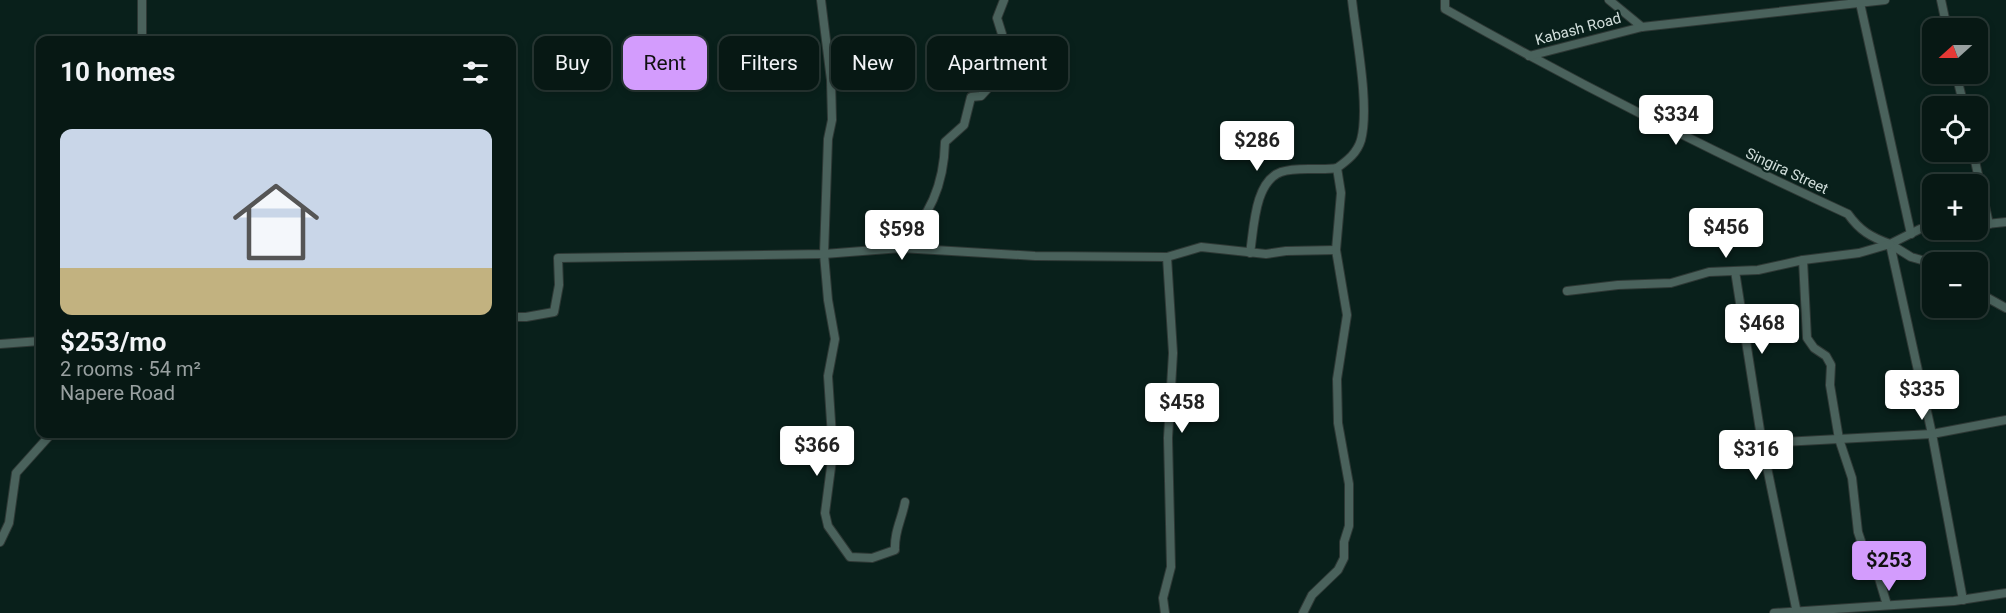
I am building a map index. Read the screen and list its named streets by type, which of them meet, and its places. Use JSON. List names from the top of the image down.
{
  "streets": {
    "street": ["Kabash Road", "Singira Street"]
  },
  "crossings": [
    ["Kabash Road", "Singira Street"]
  ],
  "north": "left",
  "page": {
    "map_buttons": ["+", "−"],
    "chip": [
      "Buy",
      "Rent",
      "Filters",
      "New",
      "Apartment"
    ],
    "heading": "10 homes",
    "price": [
      "$334",
      "$286",
      "$456",
      "$598",
      "$468",
      "$335",
      "$458",
      "$366",
      "$316",
      "$253"
    ],
    "list": [
      {
        "name": "$253/mo",
        "note": "2 rooms · 54 m² · Napere Road"
      }
    ]
  }
}
